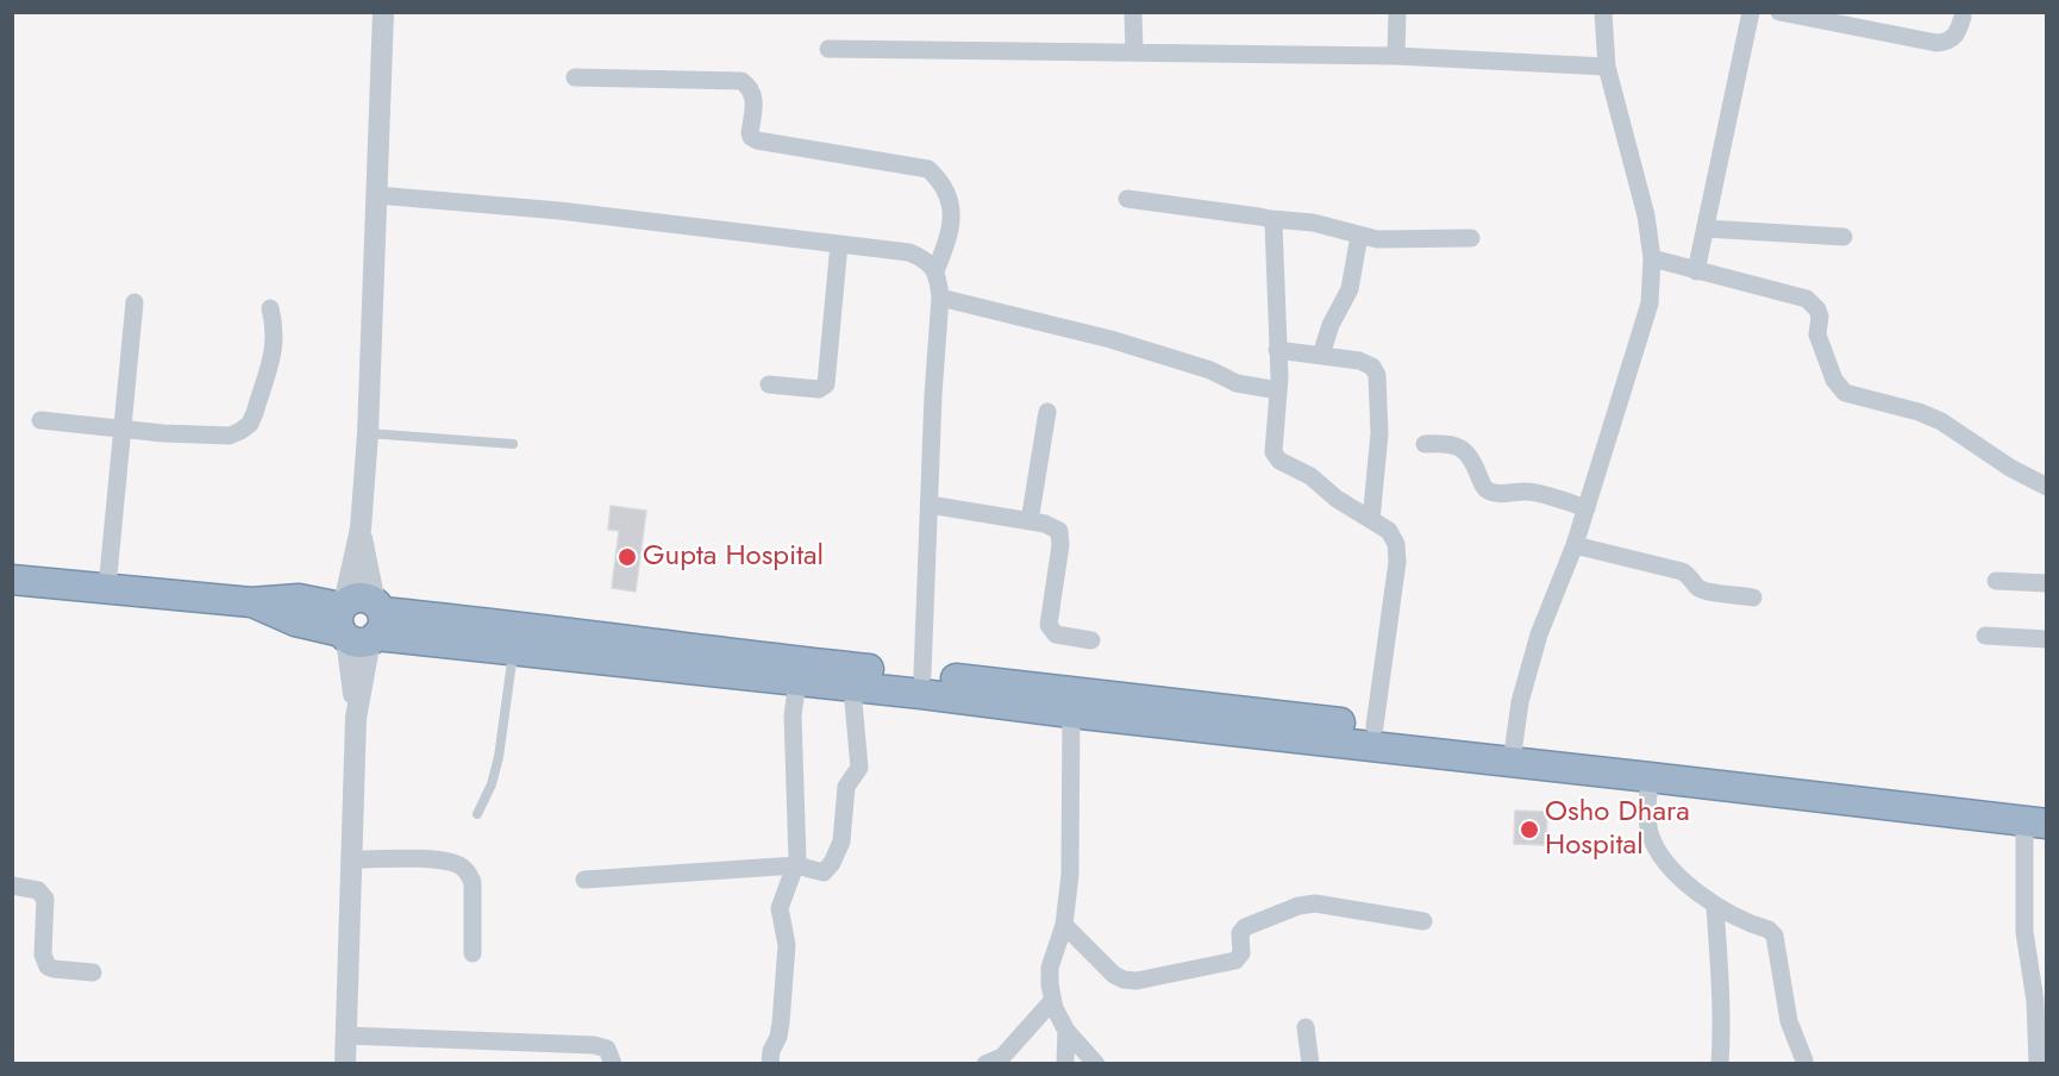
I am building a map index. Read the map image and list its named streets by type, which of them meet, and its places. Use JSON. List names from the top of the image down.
{
  "places": ["Gupta Hospital", "Osho Dhara Hospital"]
}
